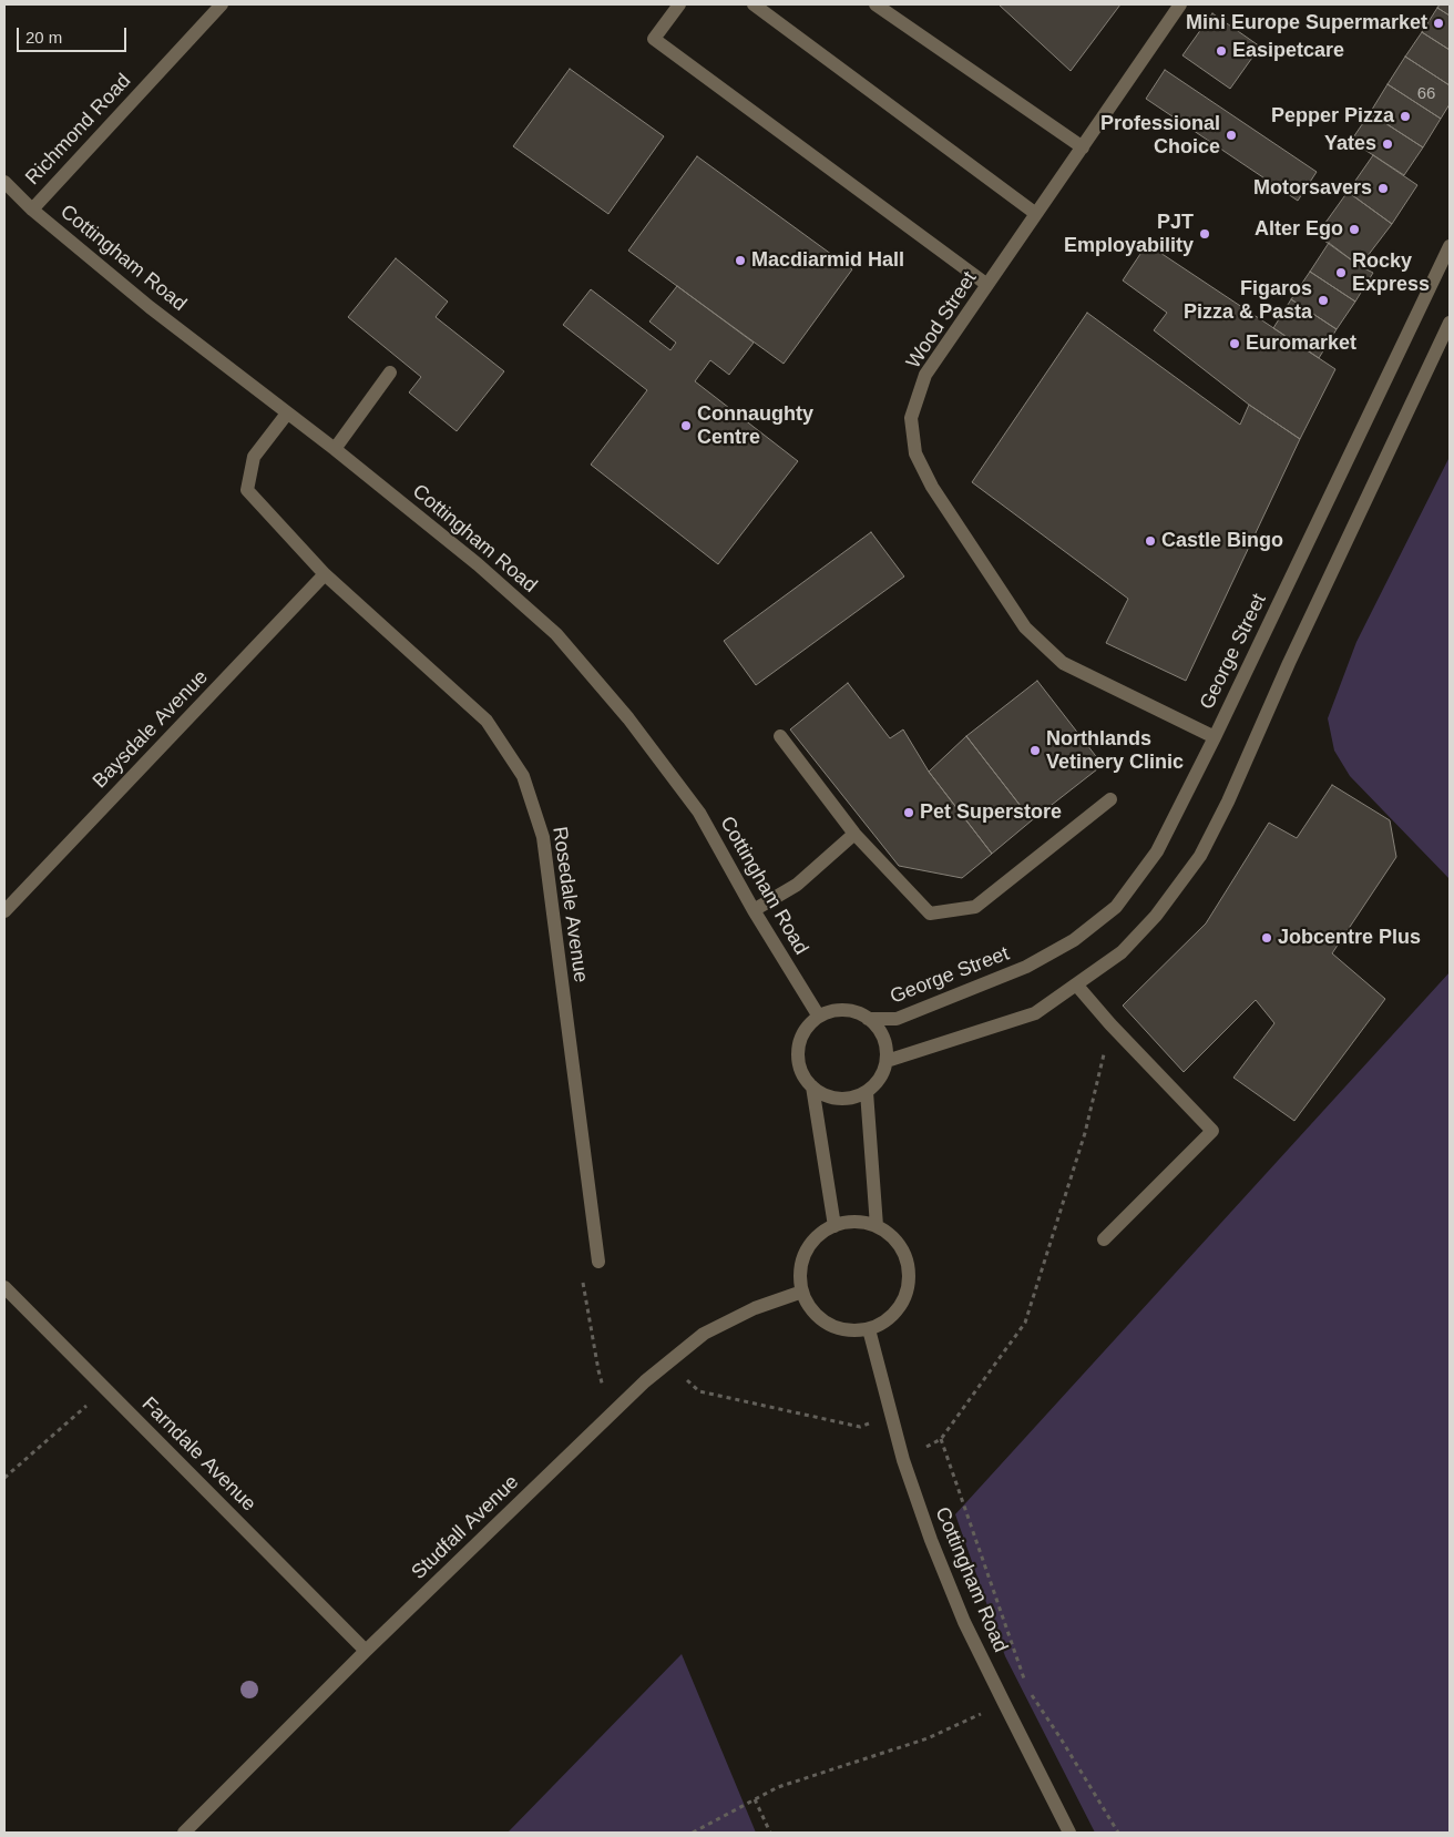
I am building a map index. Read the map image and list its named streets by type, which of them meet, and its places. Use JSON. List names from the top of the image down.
{
  "streets": {
    "street": [
      "Richmond Road",
      "Cottingham Road",
      "Wood Street",
      "George Street",
      "Baysdale Avenue",
      "Rosedale Avenue",
      "Farndale Avenue",
      "Studfall Avenue"
    ]
  },
  "crossings": [
    ["Richmond Road", "Cottingham Road"],
    ["Cottingham Road", "George Street"],
    ["Cottingham Road", "Rosedale Avenue"],
    ["Cottingham Road", "Studfall Avenue"],
    ["Wood Street", "George Street"],
    ["Baysdale Avenue", "Rosedale Avenue"],
    ["Farndale Avenue", "Studfall Avenue"]
  ],
  "places": [
    "Mini Europe Supermarket",
    "Easipetcare",
    "Pepper Pizza",
    "Professional Choice",
    "Yates",
    "Motorsavers",
    "Alter Ego",
    "PJT Employability",
    "Macdiarmid Hall",
    "Rocky Express",
    "Figaros Pizza & Pasta",
    "Euromarket",
    "Connaughty Centre",
    "Castle Bingo",
    "Northlands Vetinery Clinic",
    "Pet Superstore",
    "Jobcentre Plus"
  ],
  "house_numbers": ["66"],
  "scale_bar": "20 m"
}
